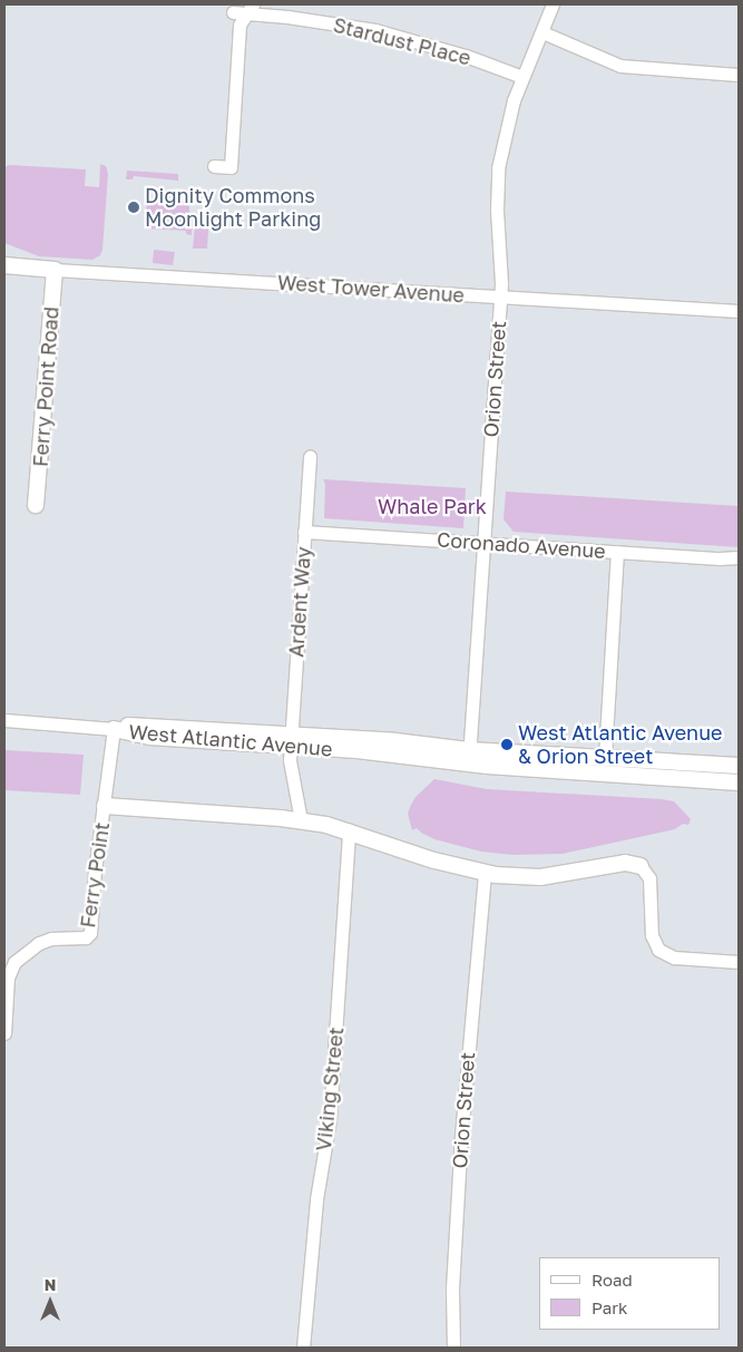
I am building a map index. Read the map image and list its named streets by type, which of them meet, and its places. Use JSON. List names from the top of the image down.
{
  "streets": {
    "street": [
      "Stardust Place",
      "West Tower Avenue",
      "Orion Street",
      "Ferry Point Road",
      "Coronado Avenue",
      "Ardent Way",
      "West Atlantic Avenue",
      "Ferry Point",
      "Viking Street"
    ]
  },
  "crossings": [
    ["Stardust Place", "Orion Street"],
    ["West Tower Avenue", "Orion Street"],
    ["West Tower Avenue", "Ferry Point Road"],
    ["Orion Street", "Coronado Avenue"],
    ["Orion Street", "West Atlantic Avenue"],
    ["Coronado Avenue", "Ardent Way"],
    ["Ardent Way", "West Atlantic Avenue"],
    ["West Atlantic Avenue", "Ferry Point"]
  ],
  "parks": ["Whale Park"],
  "places": ["Dignity Commons Moonlight Parking", "West Atlantic Avenue & Orion Street"],
  "legend": ["Road", "Park"],
  "north": "top"
}
